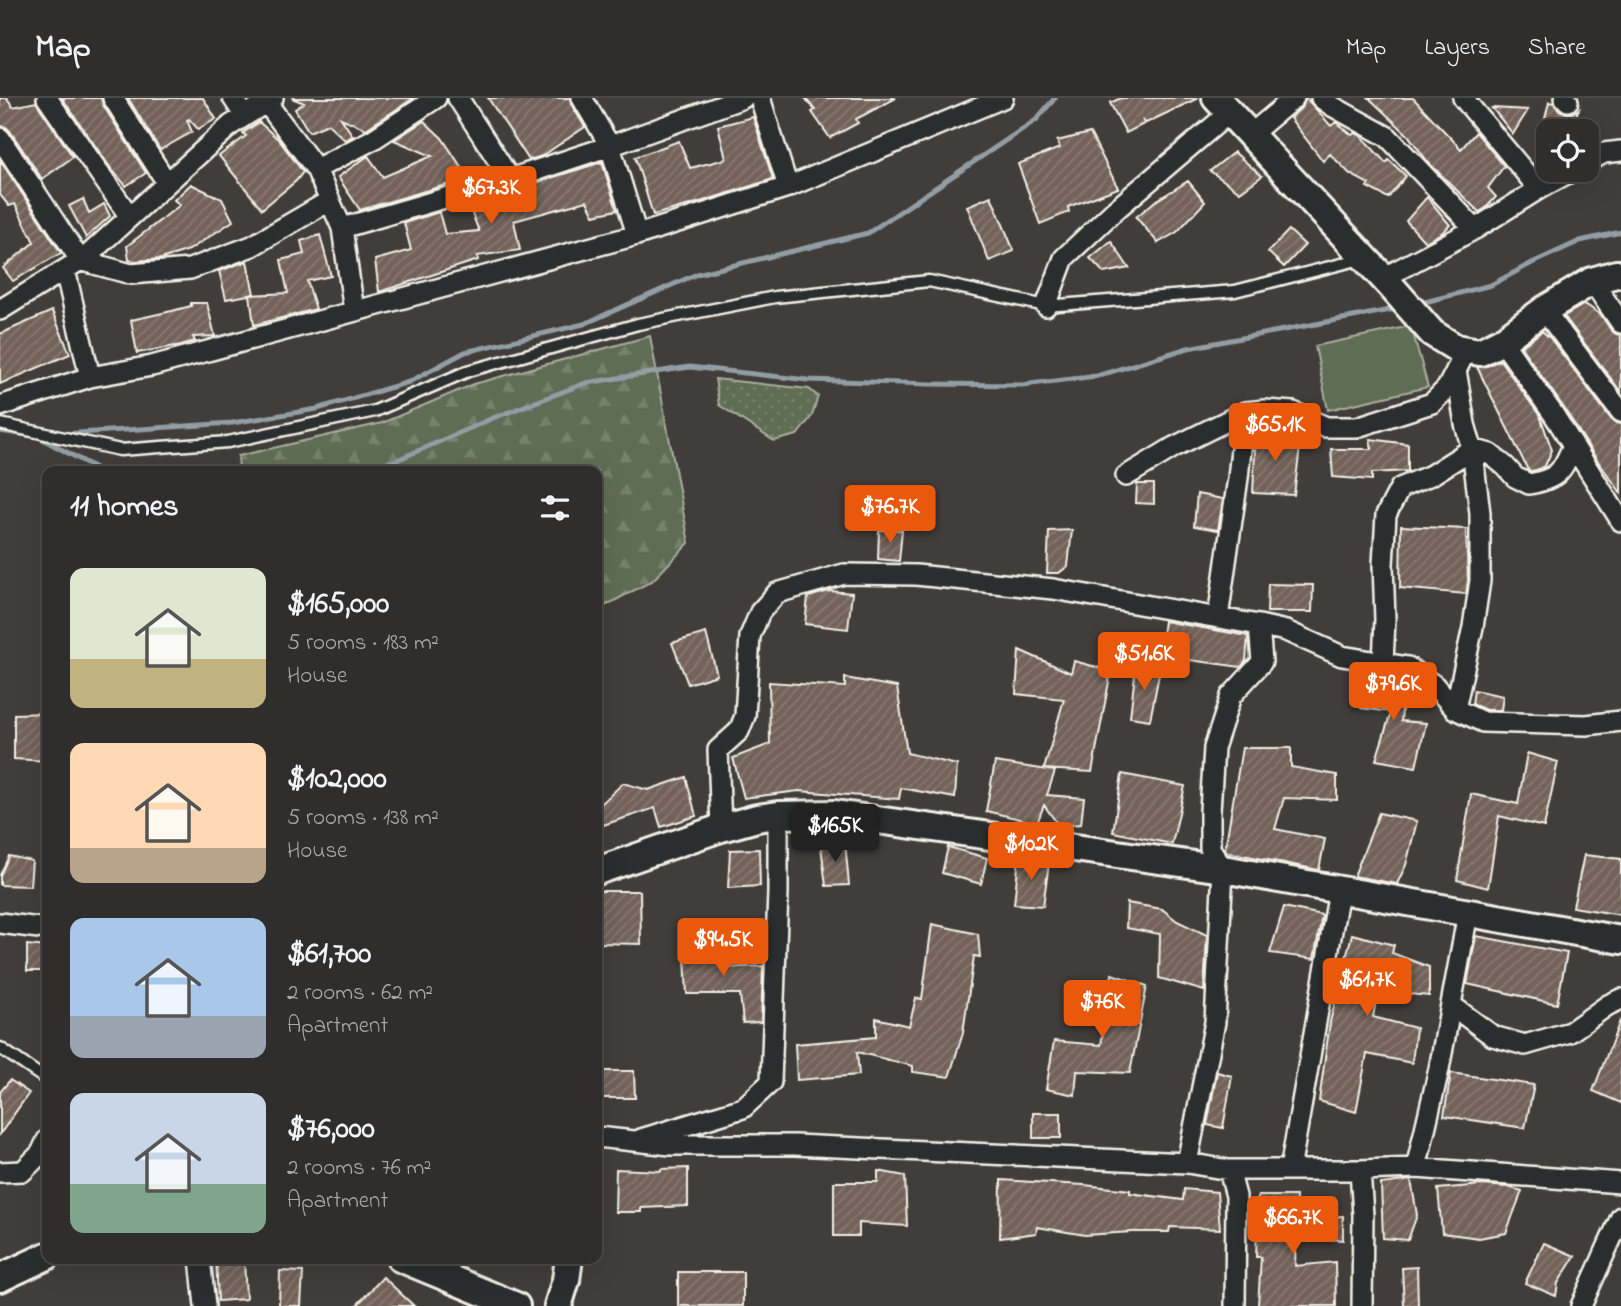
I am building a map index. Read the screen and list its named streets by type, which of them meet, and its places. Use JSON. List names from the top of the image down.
{
  "page": {
    "header": "Map",
    "nav": ["Map", "Layers", "Share"],
    "price": [
      "$67.3K",
      "$65.1K",
      "$76.7K",
      "$51.6K",
      "$79.6K",
      "$165K",
      "$102K",
      "$94.5K",
      "$61.7K",
      "$76K",
      "$66.7K"
    ],
    "heading": "11 homes",
    "list": [
      {
        "name": "$165,000",
        "note": "5 rooms · 183 m² · House"
      },
      {
        "name": "$102,000",
        "note": "5 rooms · 138 m² · House"
      },
      {
        "name": "$61,700",
        "note": "2 rooms · 62 m² · Apartment"
      },
      {
        "name": "$76,000",
        "note": "2 rooms · 76 m² · Apartment"
      }
    ]
  }
}
